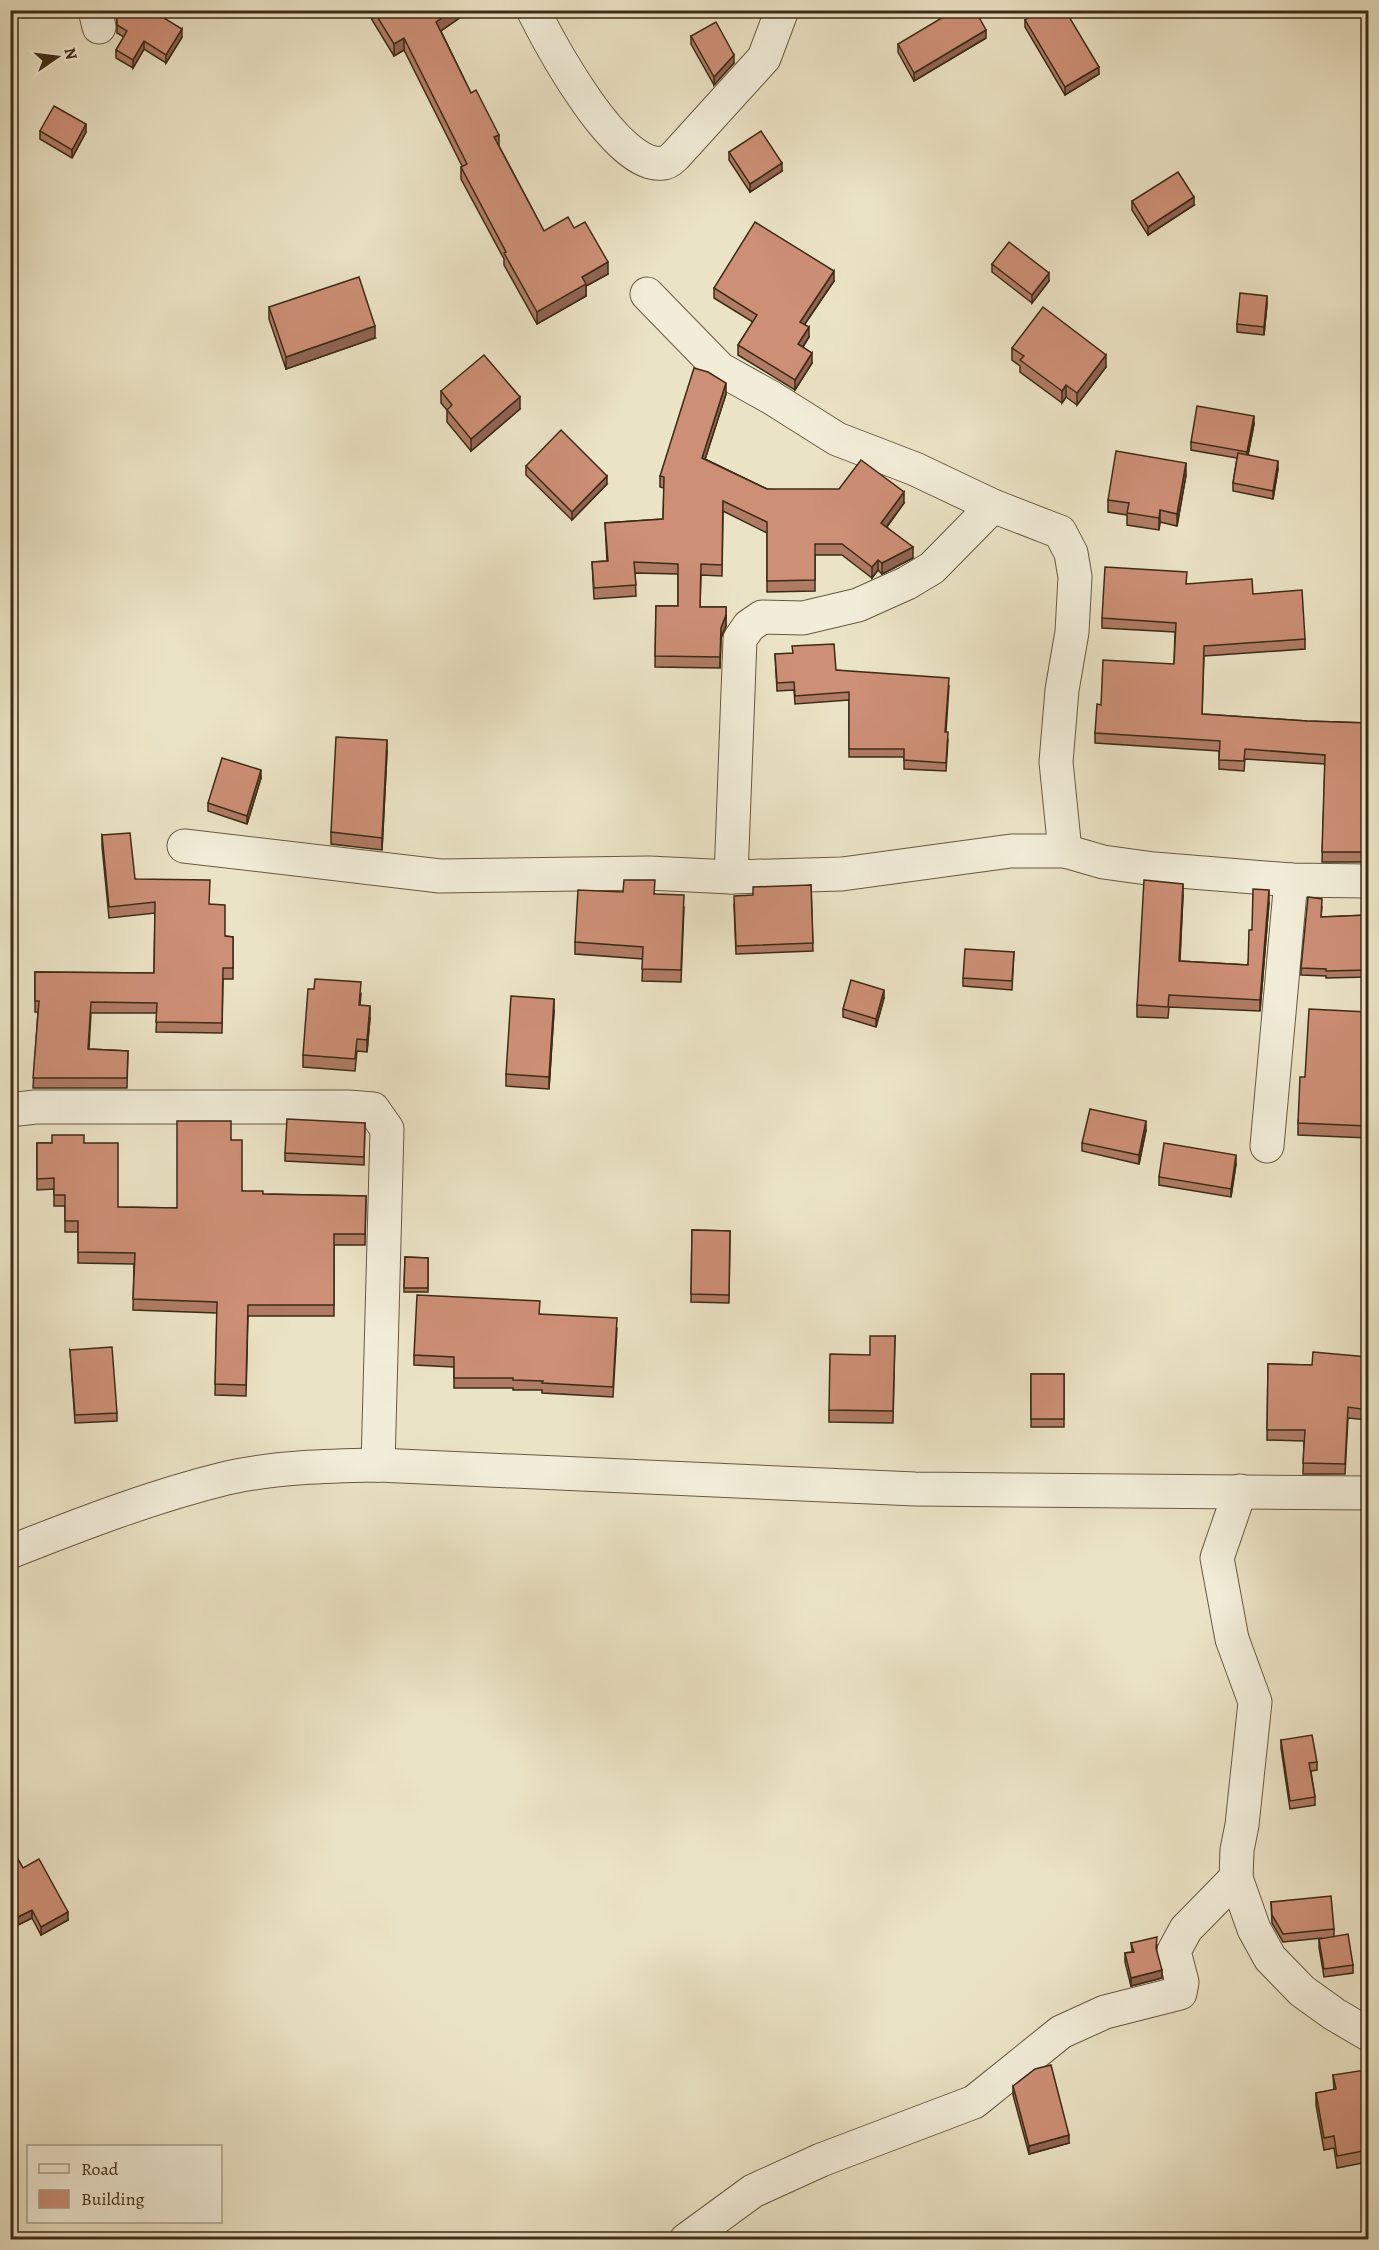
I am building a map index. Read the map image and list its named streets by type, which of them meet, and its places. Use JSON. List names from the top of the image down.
{
  "legend": ["Road", "Building"],
  "north": "right"
}
